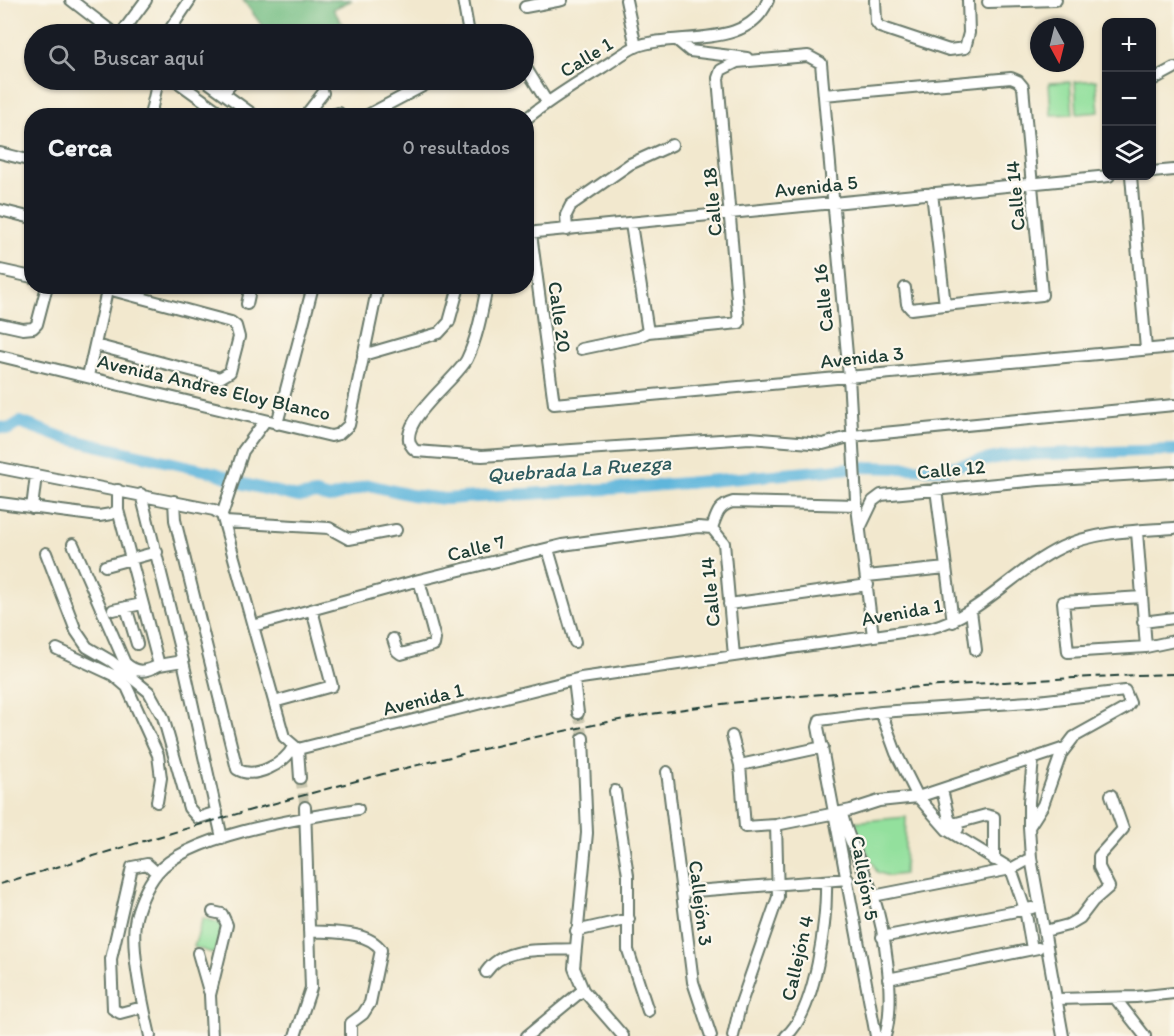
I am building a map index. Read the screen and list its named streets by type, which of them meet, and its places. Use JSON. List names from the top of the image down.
{
  "streets": {
    "street": [
      "Calle 1",
      "Avenida 5",
      "Calle 14",
      "Calle 18",
      "Calle 16",
      "Calle 20",
      "Avenida 3",
      "Avenida Andres Eloy Blanco",
      "Calle 12",
      "Calle 7",
      "Avenida 1",
      "Callejón 5",
      "Callejón 3",
      "Callejón 4"
    ]
  },
  "crossings": [
    ["Avenida 5", "Calle 14"],
    ["Avenida 5", "Calle 18"],
    ["Avenida 5", "Calle 16"],
    ["Calle 14", "Calle 16"],
    ["Calle 14", "Calle 7"],
    ["Calle 14", "Avenida 1"],
    ["Calle 18", "Calle 16"],
    ["Calle 16", "Avenida 3"],
    ["Calle 16", "Calle 12"],
    ["Calle 20", "Avenida 3"]
  ],
  "water": ["Quebrada La Ruezga"],
  "north": "bottom",
  "page": {
    "map_buttons": ["+", "−"],
    "search": "Buscar aquí",
    "heading": ["Cerca", "0 resultados"]
  }
}
